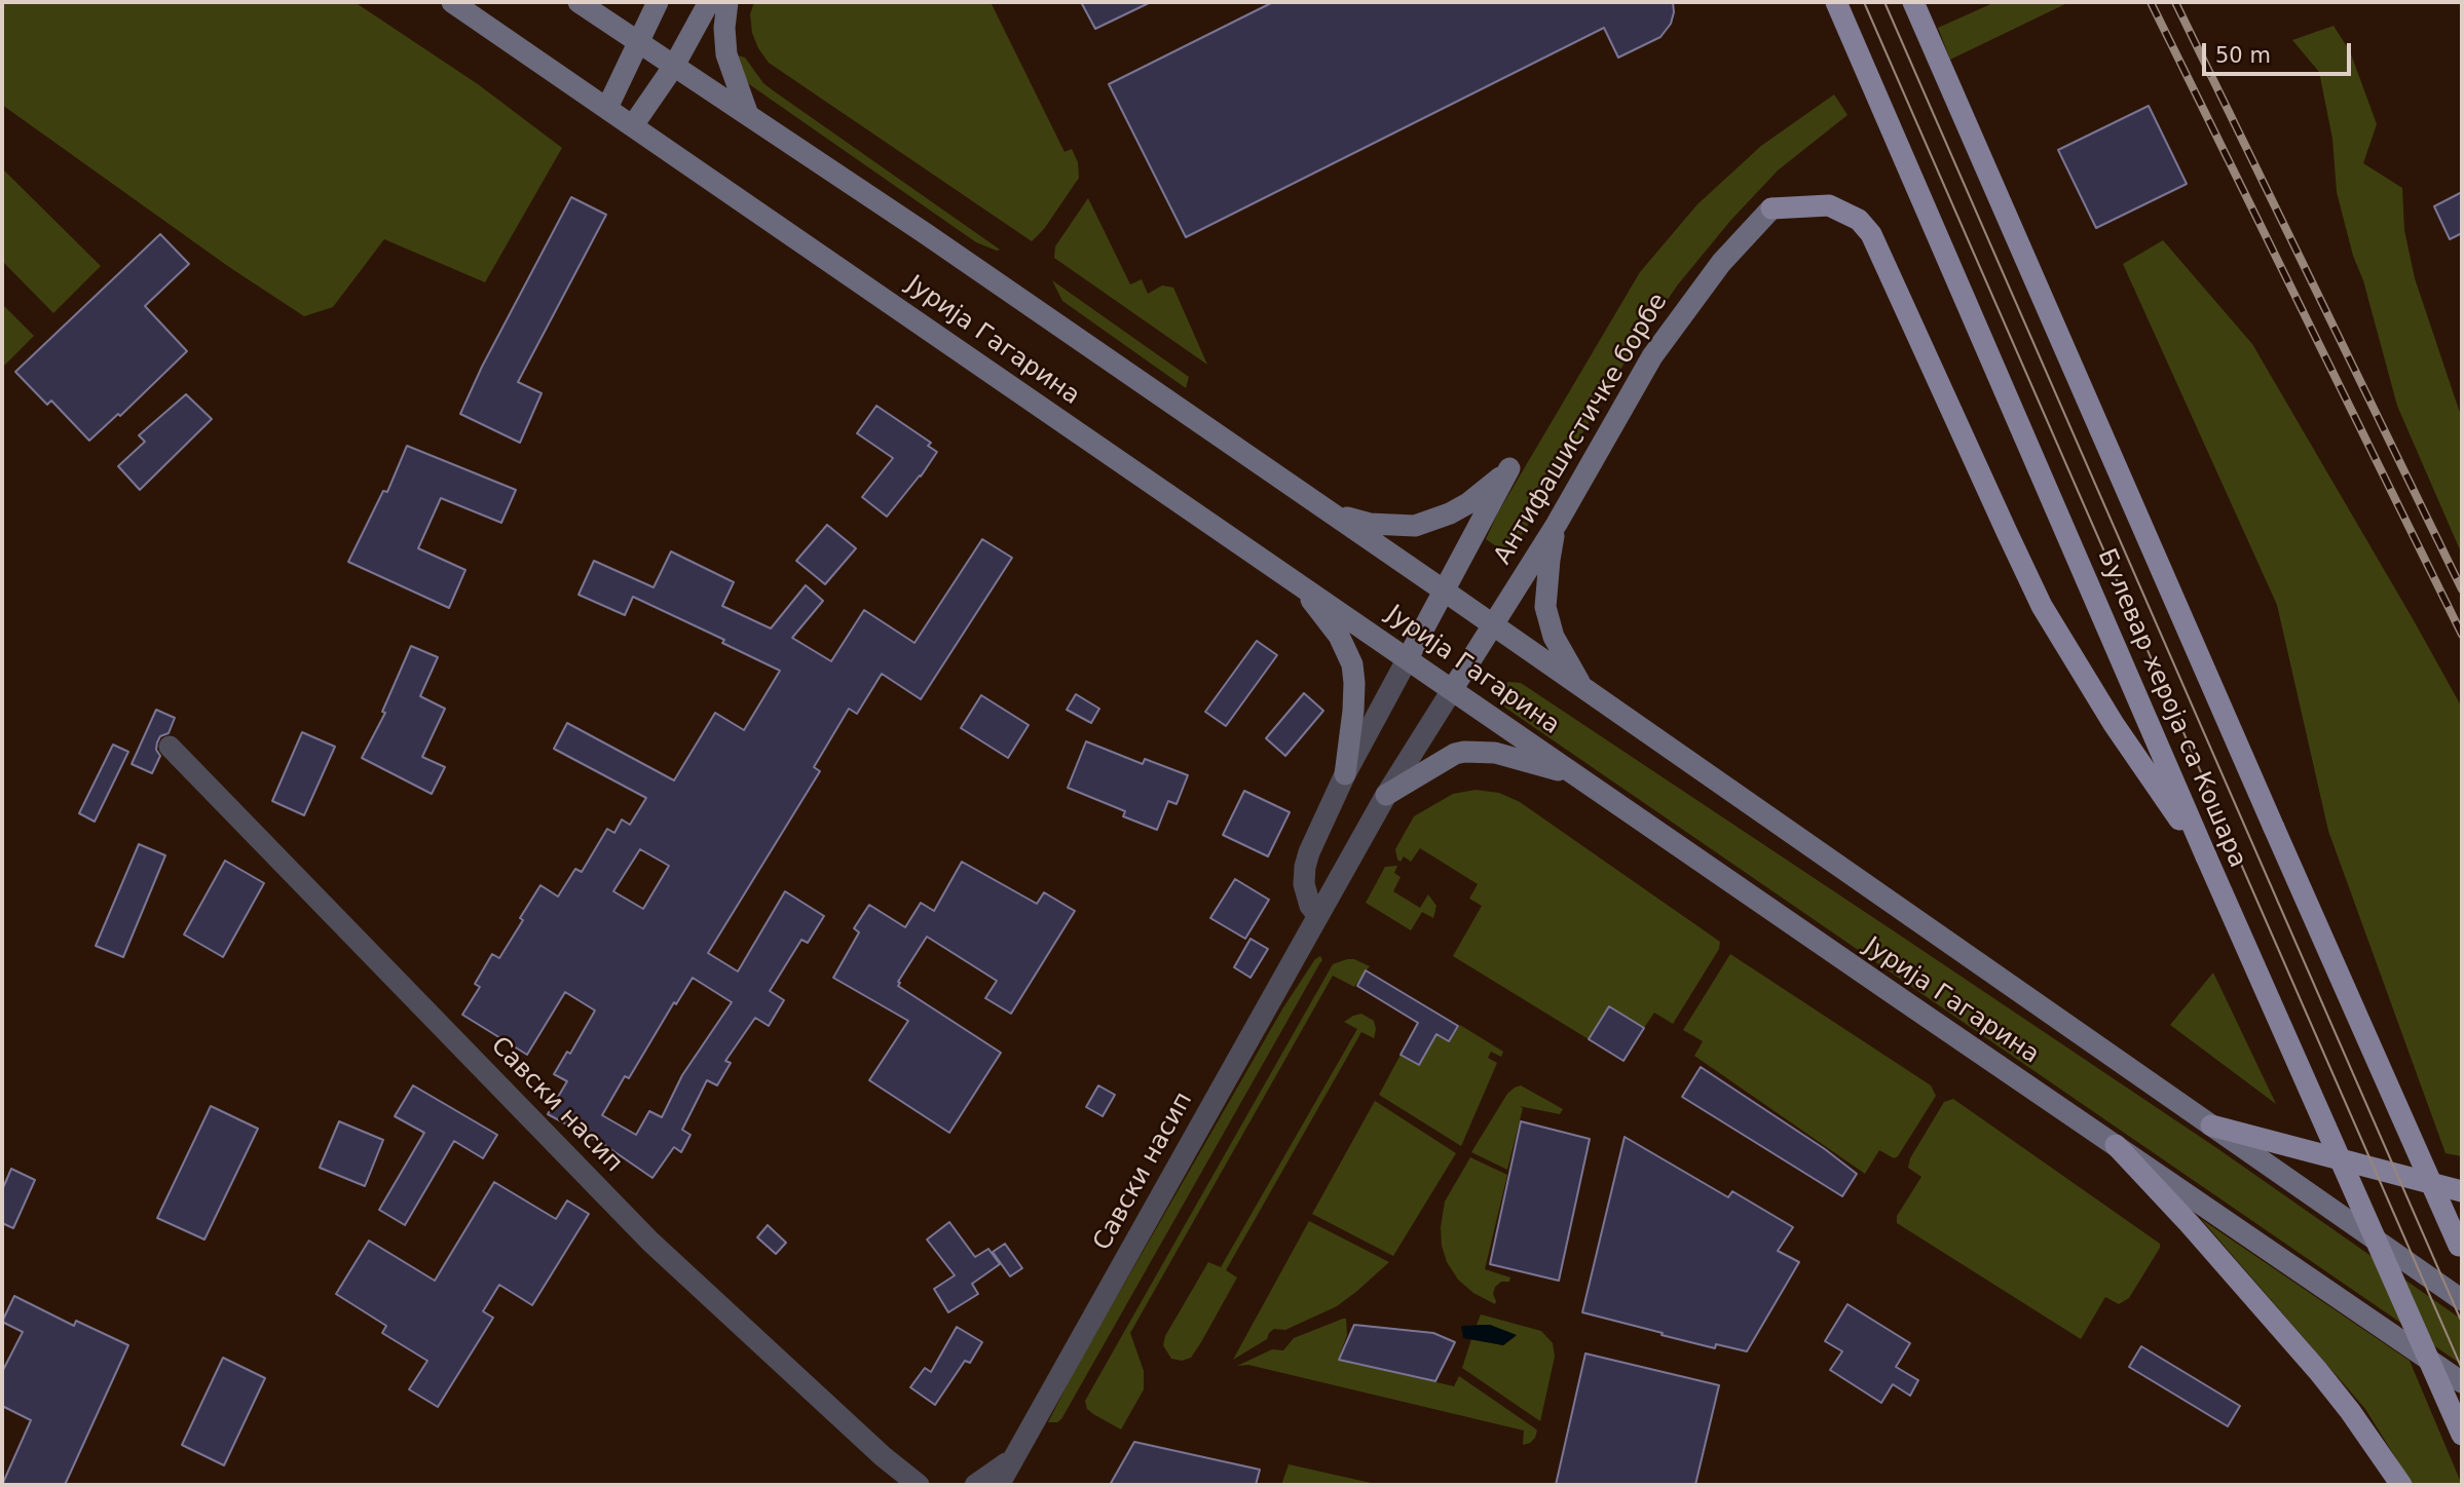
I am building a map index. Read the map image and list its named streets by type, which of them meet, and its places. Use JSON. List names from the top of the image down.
{
  "streets": {
    "main road": ["Јурија Гагарина", "Антифашистичке борбе", "Булевар хероја са Кошара"],
    "street": ["Савски насип"]
  },
  "crossings": [
    ["Јурија Гагарина", "Антифашистичке борбе"],
    ["Јурија Гагарина", "Савски насип"],
    ["Антифашистичке борбе", "Булевар хероја са Кошара"],
    ["Антифашистичке борбе", "Савски насип"]
  ],
  "scale_bar": "50 m"
}
